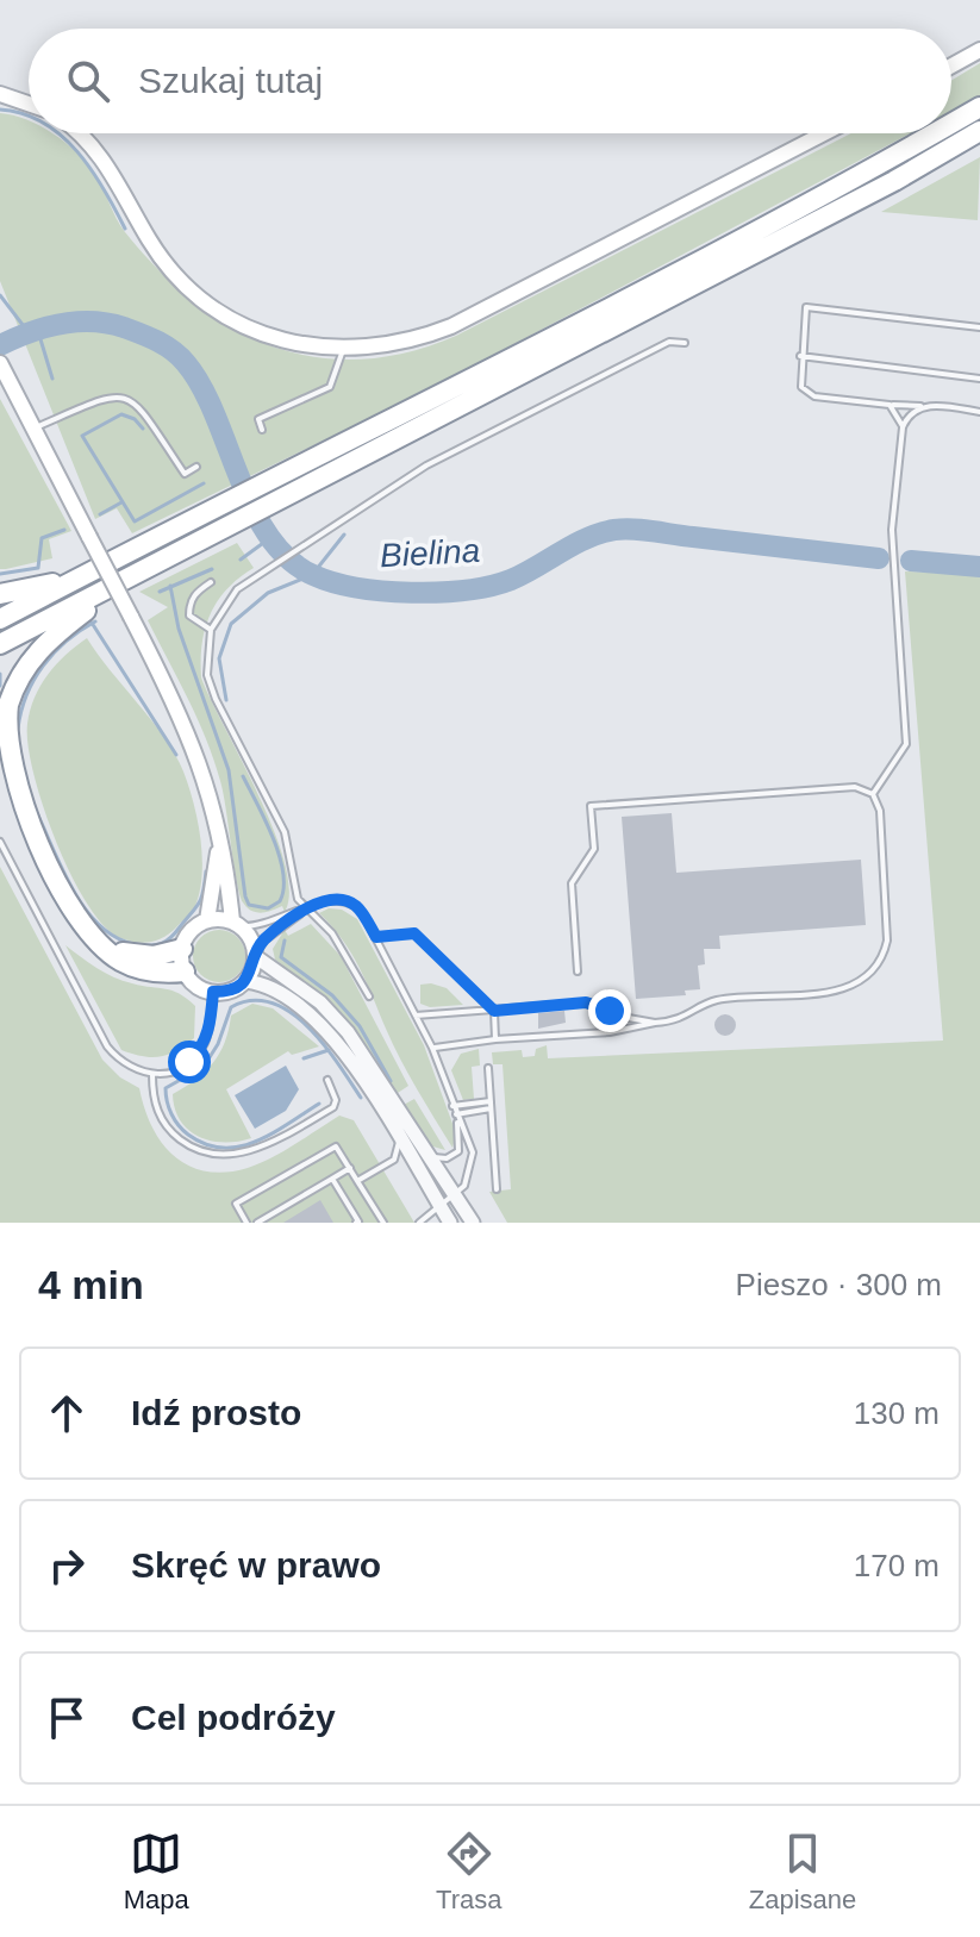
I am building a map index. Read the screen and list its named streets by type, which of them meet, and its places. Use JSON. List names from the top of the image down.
{
  "water": ["Bielina"],
  "page": {
    "search": "Szukaj tutaj",
    "heading": ["4 min", "Pieszo · 300 m"],
    "list": [
      ["Idź prosto", "130 m"],
      ["Skręć w prawo", "170 m"],
      "Cel podróży"
    ],
    "nav": ["Mapa", "Trasa", "Zapisane"]
  }
}
